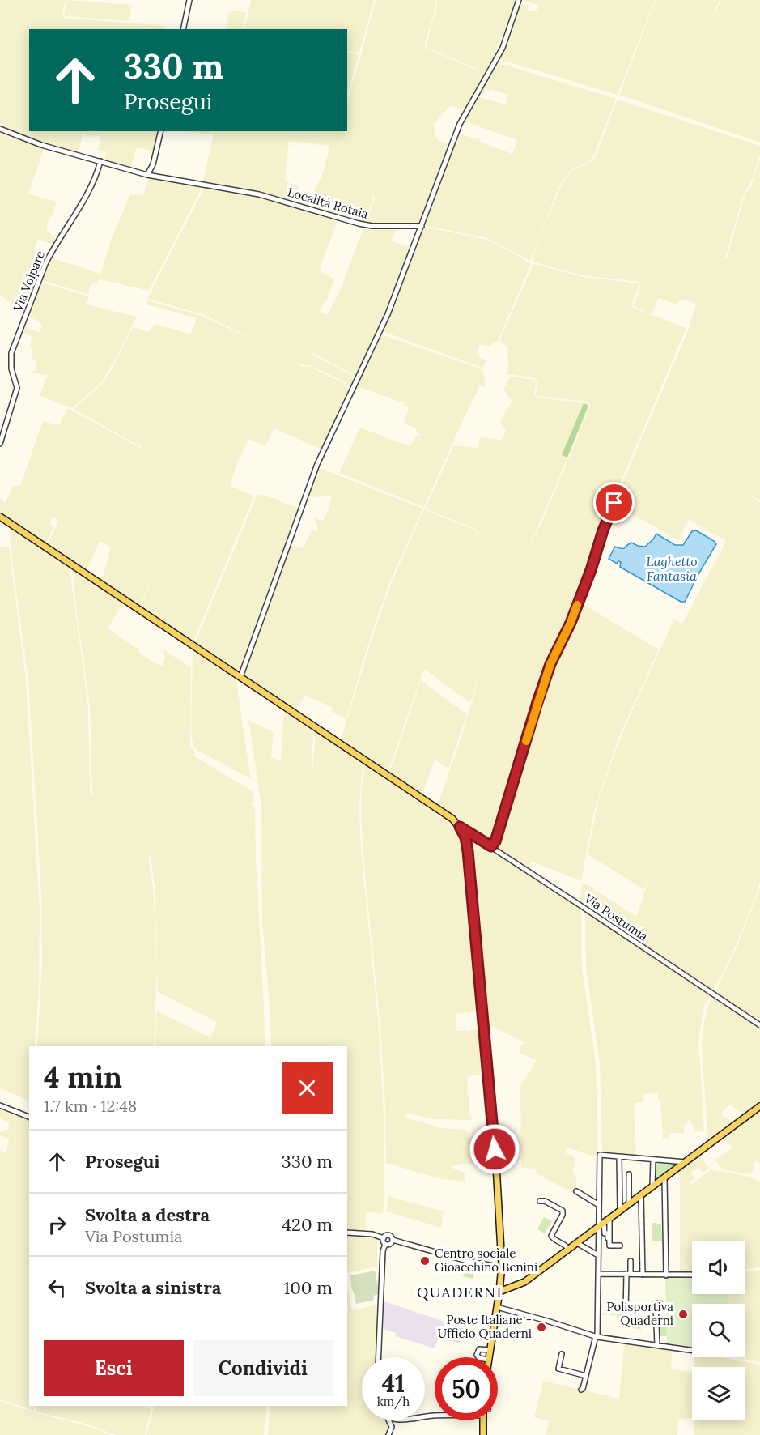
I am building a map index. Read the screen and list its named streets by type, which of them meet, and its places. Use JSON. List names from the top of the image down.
{
  "streets": {
    "street": ["Località Rotaia", "Via Volpare", "Via Postumia"]
  },
  "districts": ["QUADERNI"],
  "water": ["Laghetto Fantasia"],
  "places": ["Centro sociale Gioacchino Benini", "Polisportiva Quaderni", "Poste Italiane - Ufficio Quaderni"],
  "page": {
    "turn": ["330 m", "Prosegui"],
    "heading": ["4 min", "1.7 km · 12:48"],
    "list": [
      {
        "name": "Prosegui",
        "value": "330 m"
      },
      {
        "name": "Svolta a destra",
        "note": "Via Postumia",
        "value": "420 m"
      },
      {
        "name": "Svolta a sinistra",
        "value": "100 m"
      }
    ],
    "buttons": ["Esci", "Condividi"],
    "speed": "41 km/h",
    "limit": "50"
  }
}
